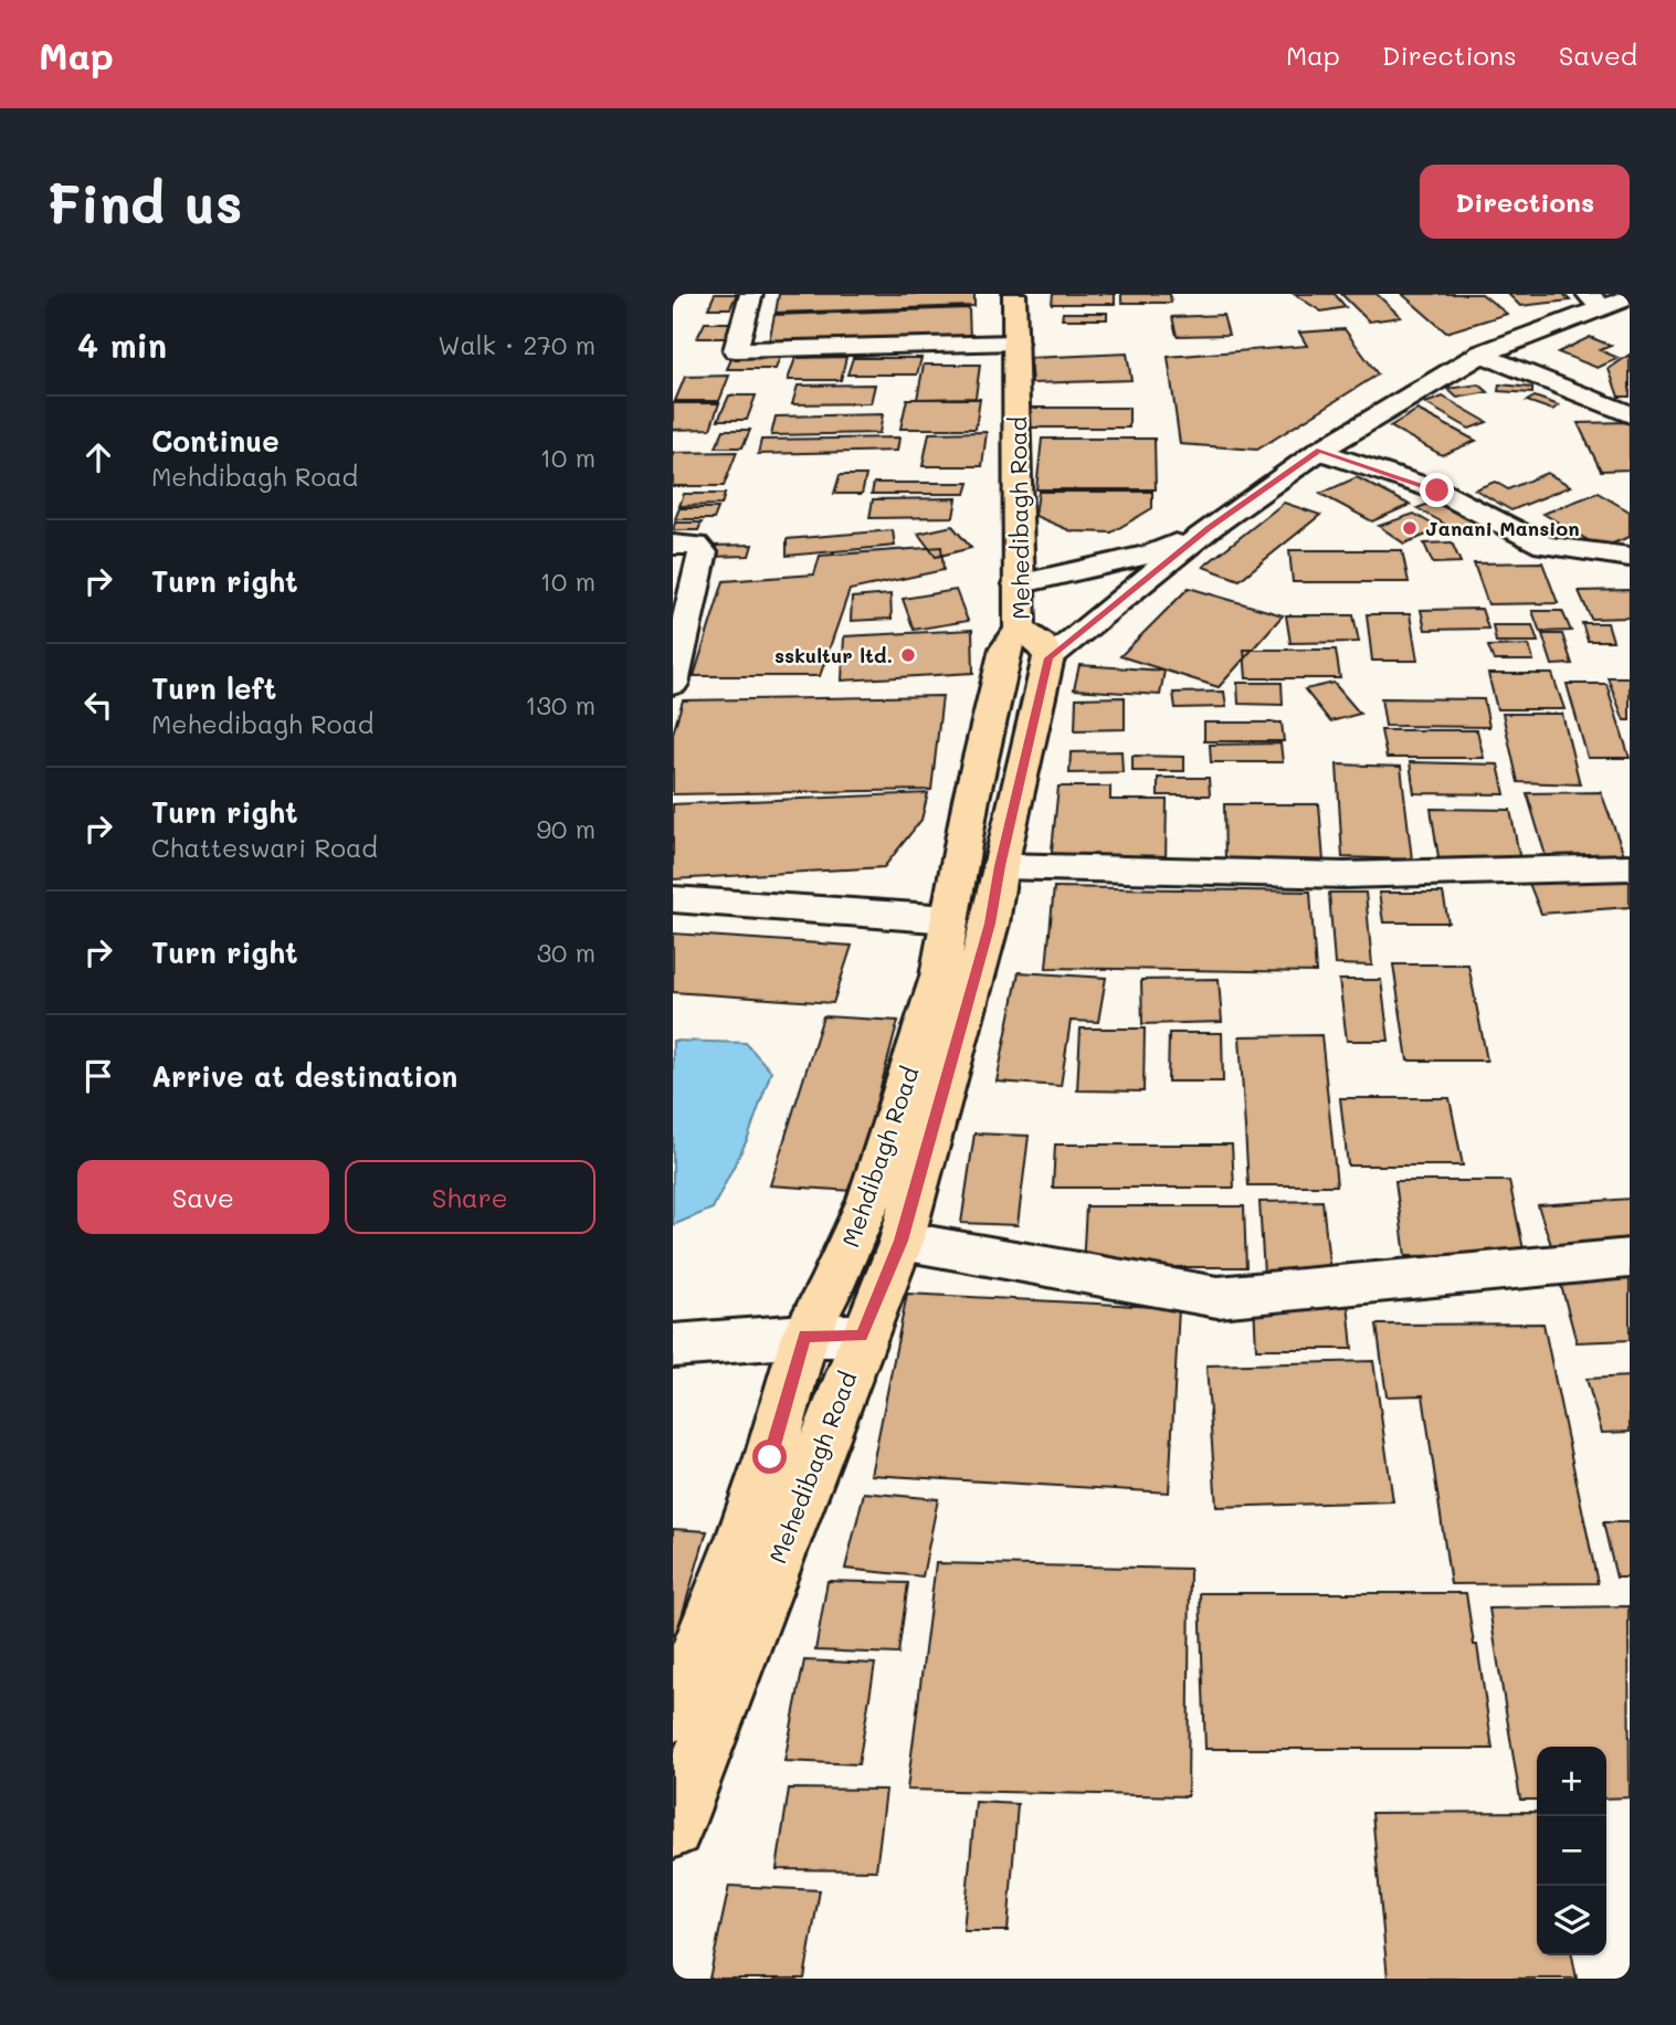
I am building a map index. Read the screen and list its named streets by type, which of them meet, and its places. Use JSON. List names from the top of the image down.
{
  "streets": {
    "main road": ["Mehedibagh Road", "Mehdibagh Road"]
  },
  "crossings": [
    ["Mehedibagh Road", "Mehdibagh Road"]
  ],
  "places": ["Janani Mansion", "sskultur ltd."],
  "page": {
    "header": "Map",
    "nav": ["Map", "Directions", "Saved"],
    "buttons": [
      "Directions",
      ["Save", "Share"]
    ],
    "title": "Find us",
    "heading": ["4 min", "Walk · 270 m"],
    "list": [
      ["Continue", "Mehdibagh Road", "10 m"],
      ["Turn right", "10 m"],
      ["Turn left", "Mehedibagh Road", "130 m"],
      ["Turn right", "Chatteswari Road", "90 m"],
      ["Turn right", "30 m"],
      "Arrive at destination"
    ],
    "map_buttons": ["+", "−"]
  }
}
